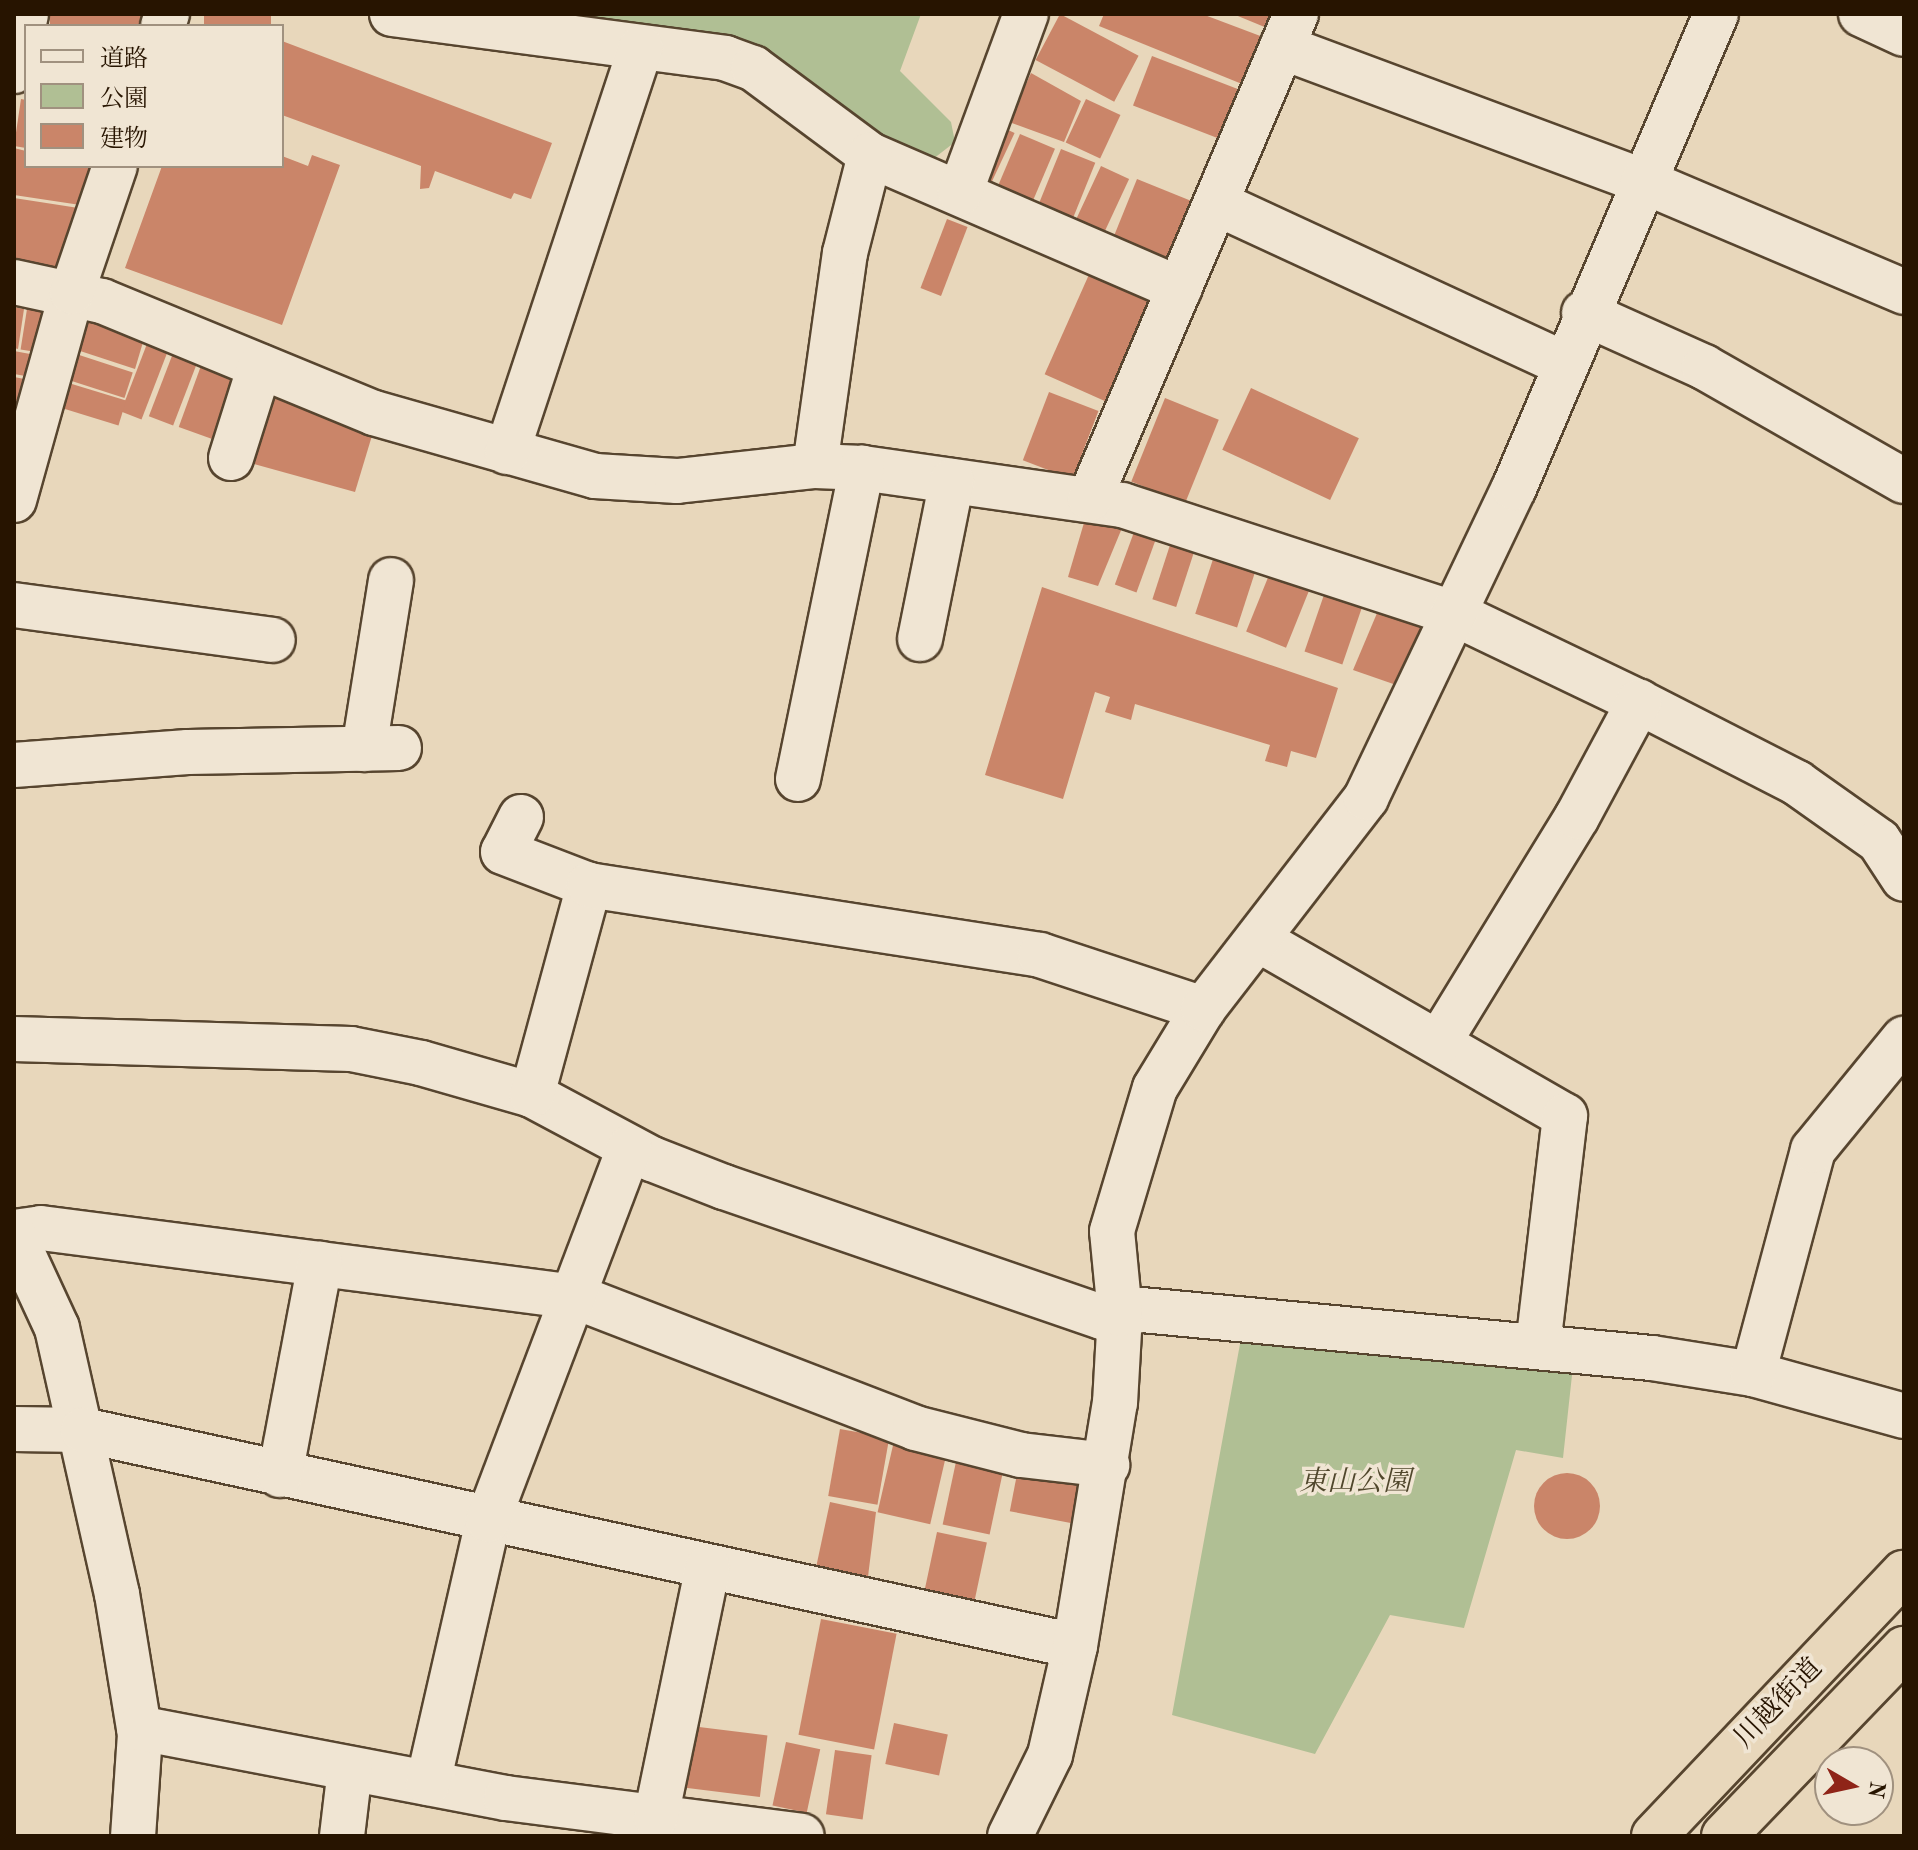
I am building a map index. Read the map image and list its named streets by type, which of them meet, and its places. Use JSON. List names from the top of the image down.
{
  "streets": {
    "highway": ["川越街道"]
  },
  "parks": ["東山公園"],
  "legend": ["道路", "公園", "建物"],
  "north": "right"
}
